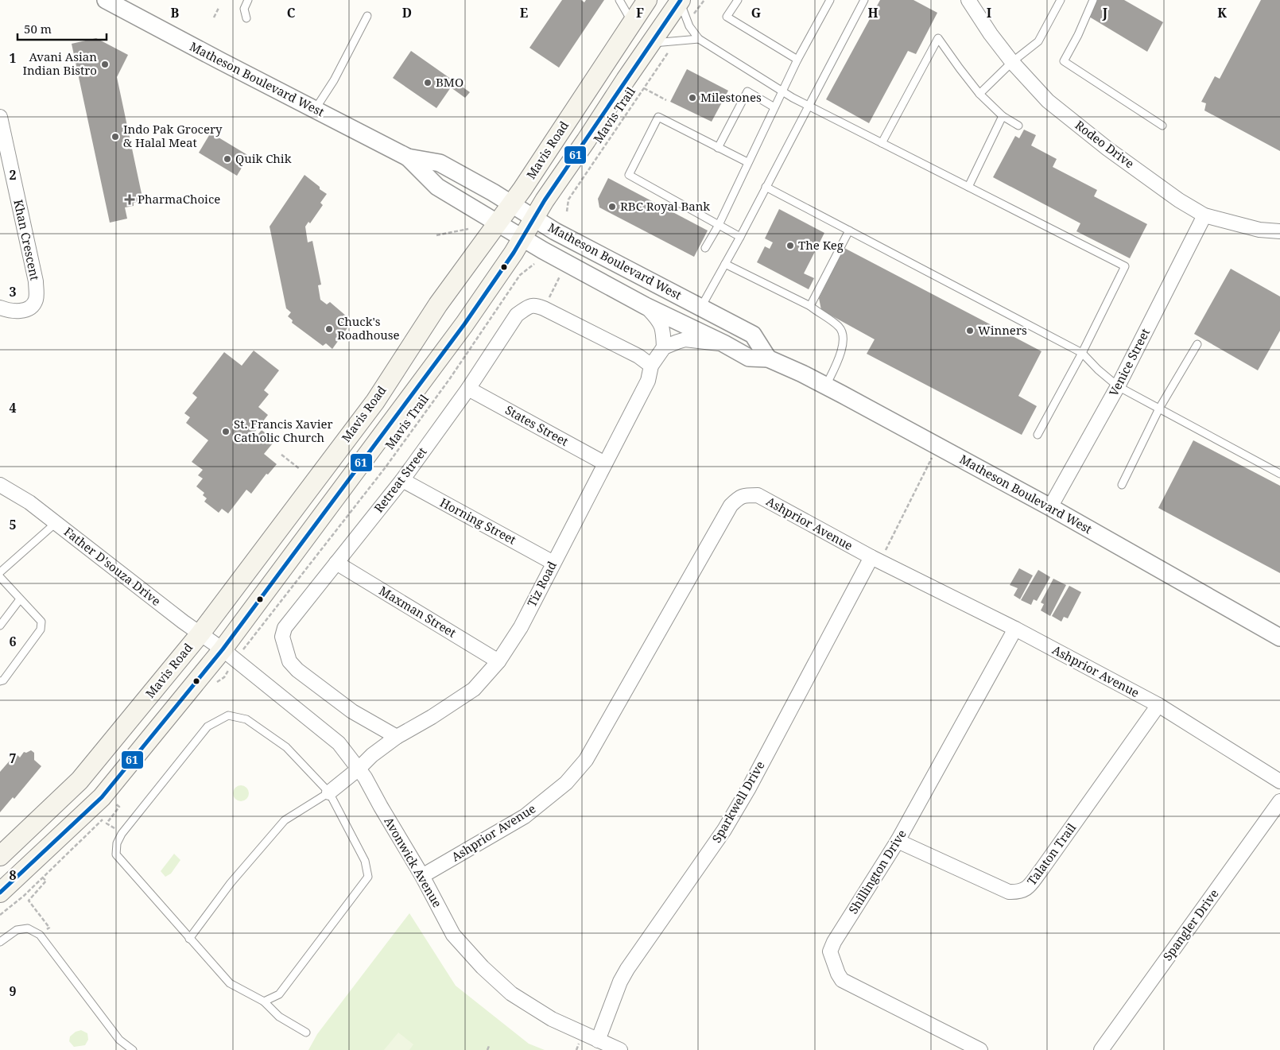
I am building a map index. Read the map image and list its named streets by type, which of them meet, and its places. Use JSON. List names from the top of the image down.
{
  "streets": {
    "main road": ["Mavis Road"],
    "street": [
      "Matheson Boulevard West",
      "Rodeo Drive",
      "Khan Crescent",
      "Venice Street",
      "States Street",
      "Retreat Street",
      "Horning Street",
      "Ashprior Avenue",
      "Father D'souza Drive",
      "Tiz Road",
      "Maxman Street",
      "Sparkwell Drive",
      "Talaton Trail",
      "Avonwick Avenue",
      "Shillington Drive",
      "Spangler Drive"
    ],
    "path": ["Mavis Trail"]
  },
  "crossings": [
    ["Matheson Boulevard West", "Mavis Road"],
    ["Matheson Boulevard West", "Venice Street"],
    ["Rodeo Drive", "Venice Street"],
    ["Mavis Road", "Father D'souza Drive"],
    ["Mavis Road", "Avonwick Avenue"],
    ["States Street", "Retreat Street"],
    ["States Street", "Tiz Road"],
    ["Retreat Street", "Horning Street"],
    ["Retreat Street", "Tiz Road"],
    ["Retreat Street", "Maxman Street"],
    ["Horning Street", "Tiz Road"],
    ["Ashprior Avenue", "Sparkwell Drive"],
    ["Ashprior Avenue", "Talaton Trail"],
    ["Ashprior Avenue", "Avonwick Avenue"],
    ["Ashprior Avenue", "Shillington Drive"],
    ["Father D'souza Drive", "Avonwick Avenue"],
    ["Tiz Road", "Maxman Street"],
    ["Tiz Road", "Avonwick Avenue"],
    ["Sparkwell Drive", "Avonwick Avenue"],
    ["Talaton Trail", "Shillington Drive"]
  ],
  "places": {
    "other": [
      "Avani Asian Indian Bistro",
      "BMO",
      "Milestones",
      "Indo Pak Grocery & Halal Meat",
      "Quik Chik",
      "RBC Royal Bank",
      "The Keg",
      "Chuck's Roadhouse",
      "Winners",
      "St. Francis Xavier Catholic Church"
    ],
    "health": ["PharmaChoice"]
  },
  "lines": ["transit line 61"],
  "scale_bar": "50 m",
  "grid": {
    "columns": [
      "B",
      "C",
      "D",
      "E",
      "F",
      "G",
      "H",
      "I",
      "J",
      "K"
    ],
    "rows": [
      "1",
      "2",
      "3",
      "4",
      "5",
      "6",
      "7",
      "8",
      "9"
    ]
  }
}
